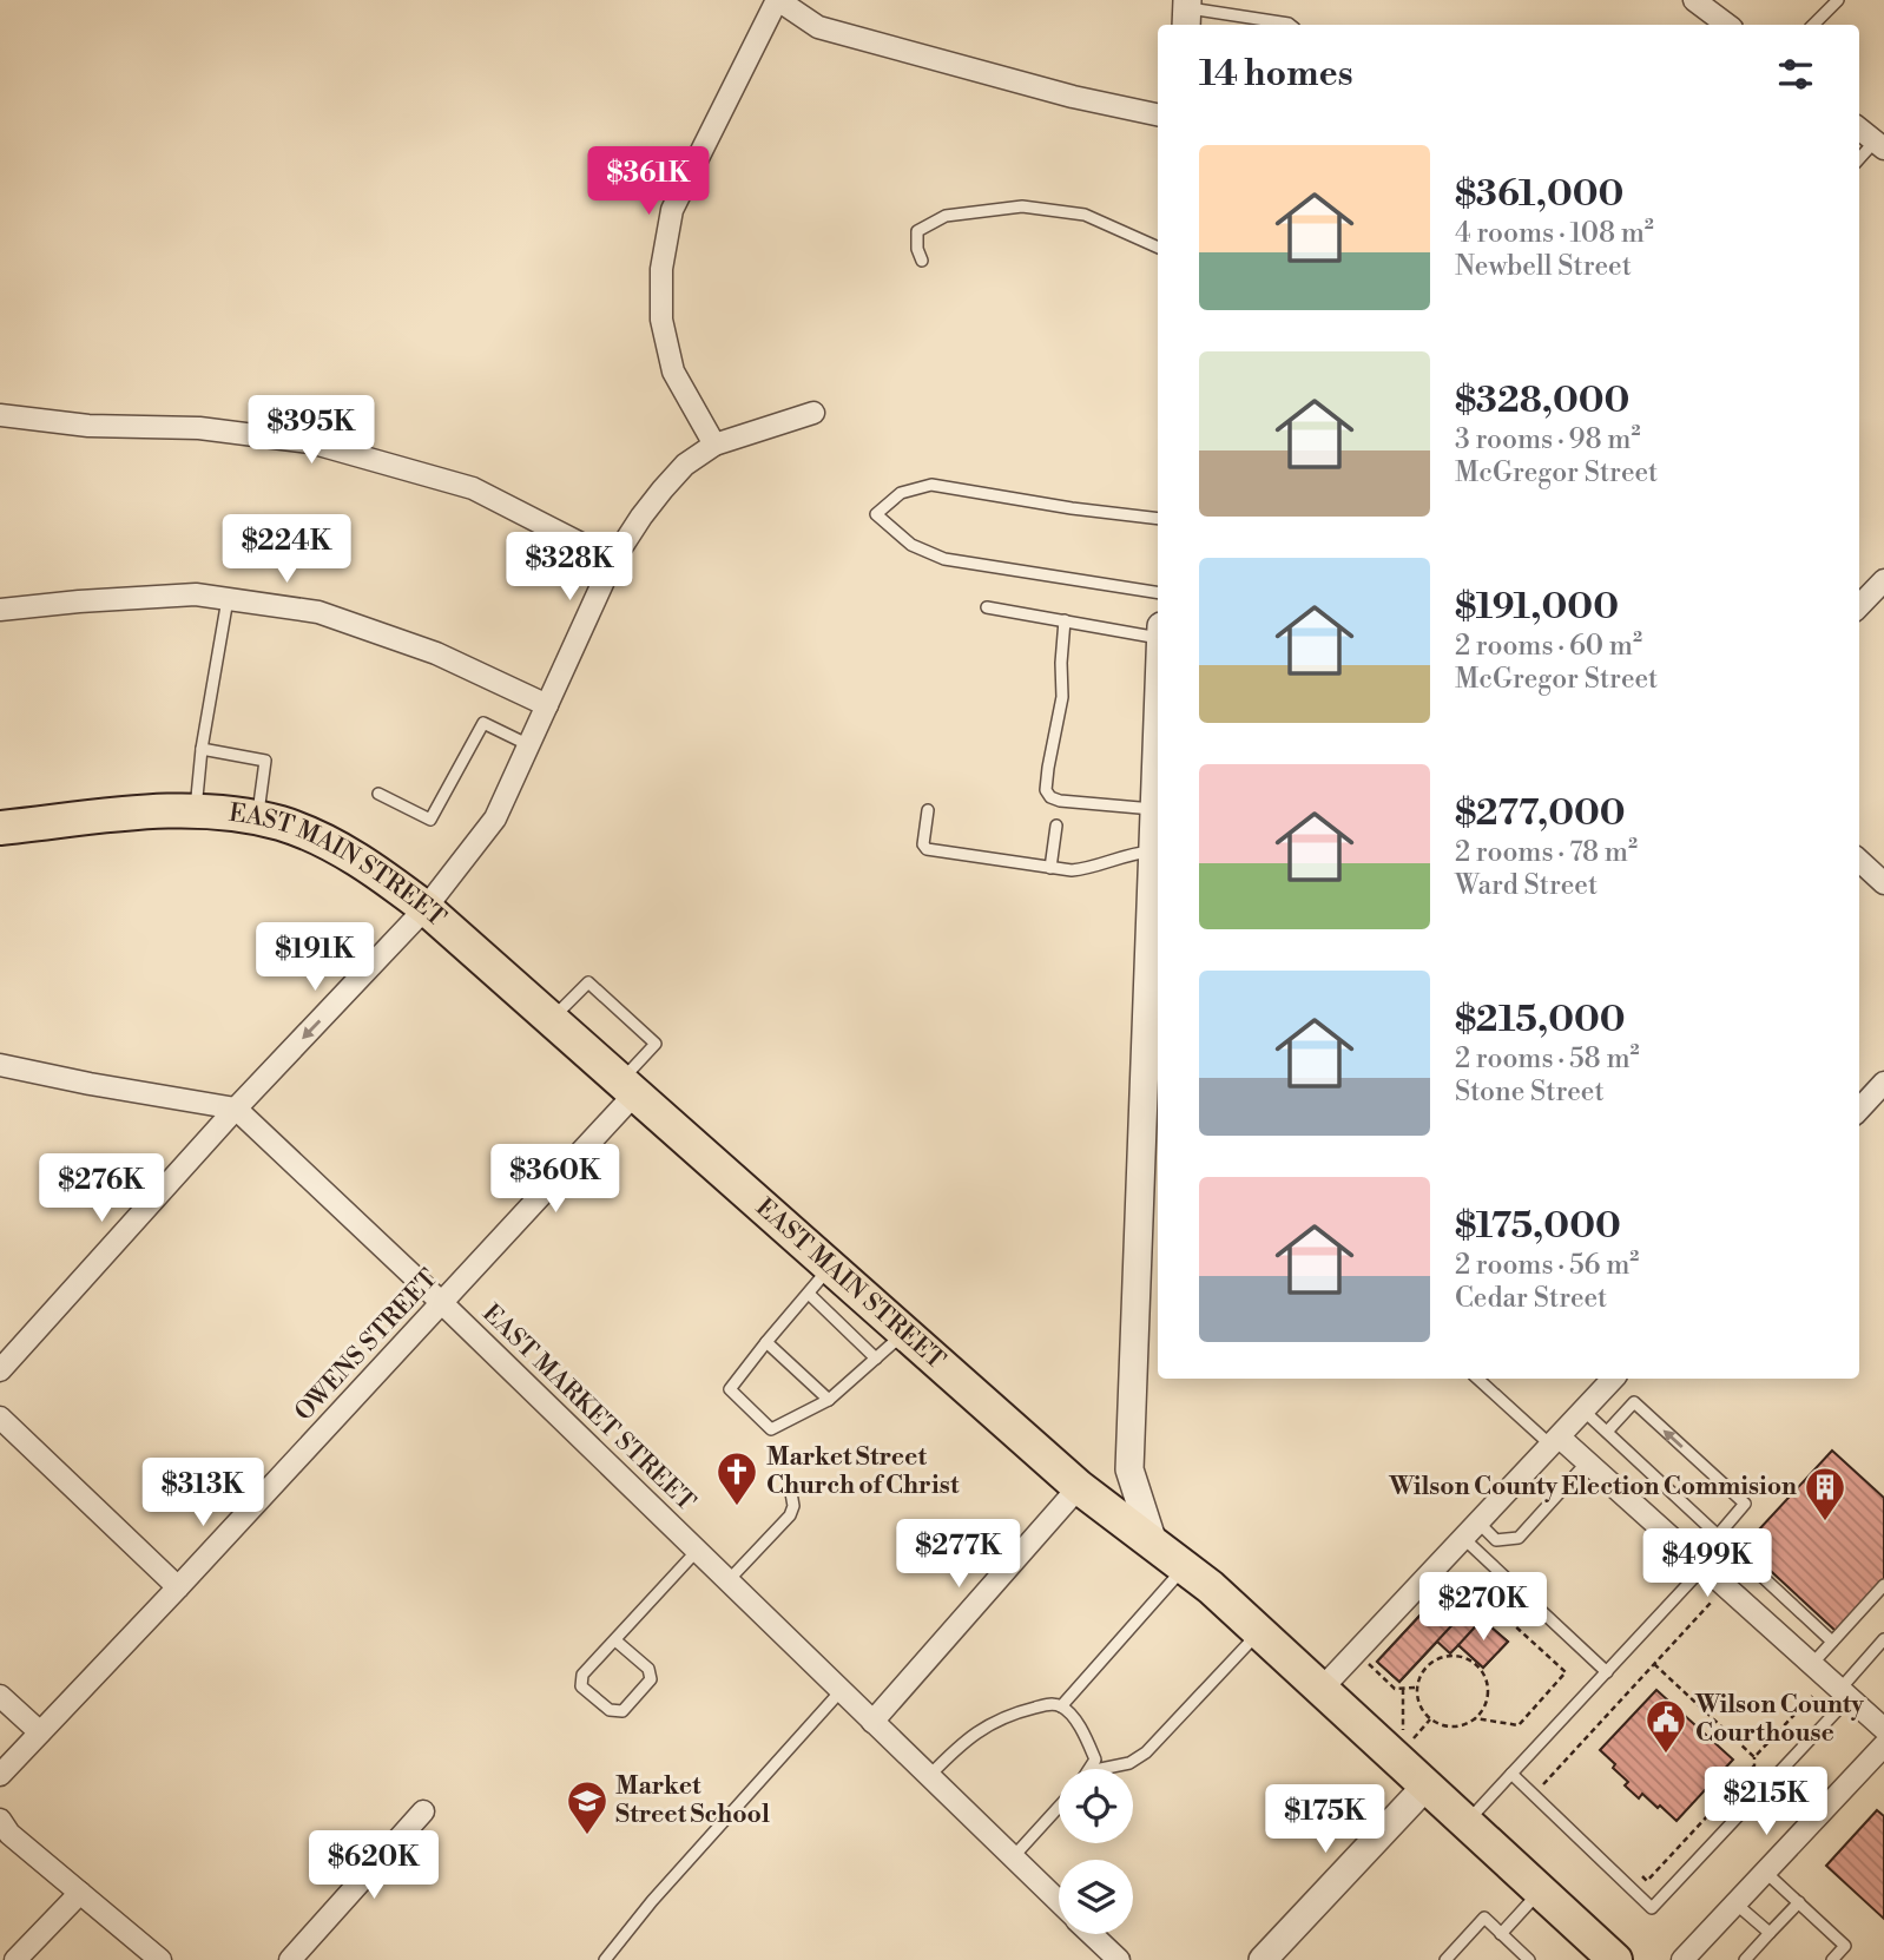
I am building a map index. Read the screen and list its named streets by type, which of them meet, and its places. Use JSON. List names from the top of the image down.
{
  "streets": {
    "main road": ["EAST MAIN STREET"],
    "street": ["OWENS STREET", "EAST MARKET STREET"]
  },
  "crossings": [
    ["EAST MAIN STREET", "OWENS STREET"],
    ["OWENS STREET", "EAST MARKET STREET"]
  ],
  "places": {
    "church": ["Market Street Church of Christ"],
    "building": ["Wilson County Election Commision"],
    "public building": ["Wilson County Courthouse"],
    "school or university": ["Market Street School"]
  },
  "page": {
    "heading": "14 homes",
    "list": [
      {
        "name": "$361,000",
        "note": "4 rooms · 108 m² · Newbell Street"
      },
      {
        "name": "$328,000",
        "note": "3 rooms · 98 m² · McGregor Street"
      },
      {
        "name": "$191,000",
        "note": "2 rooms · 60 m² · McGregor Street"
      },
      {
        "name": "$277,000",
        "note": "2 rooms · 78 m² · Ward Street"
      },
      {
        "name": "$215,000",
        "note": "2 rooms · 58 m² · Stone Street"
      },
      {
        "name": "$175,000",
        "note": "2 rooms · 56 m² · Cedar Street"
      }
    ],
    "price": [
      "$361K",
      "$395K",
      "$224K",
      "$328K",
      "$191K",
      "$360K",
      "$276K",
      "$313K",
      "$277K",
      "$499K",
      "$270K",
      "$215K",
      "$175K",
      "$620K"
    ]
  }
}
